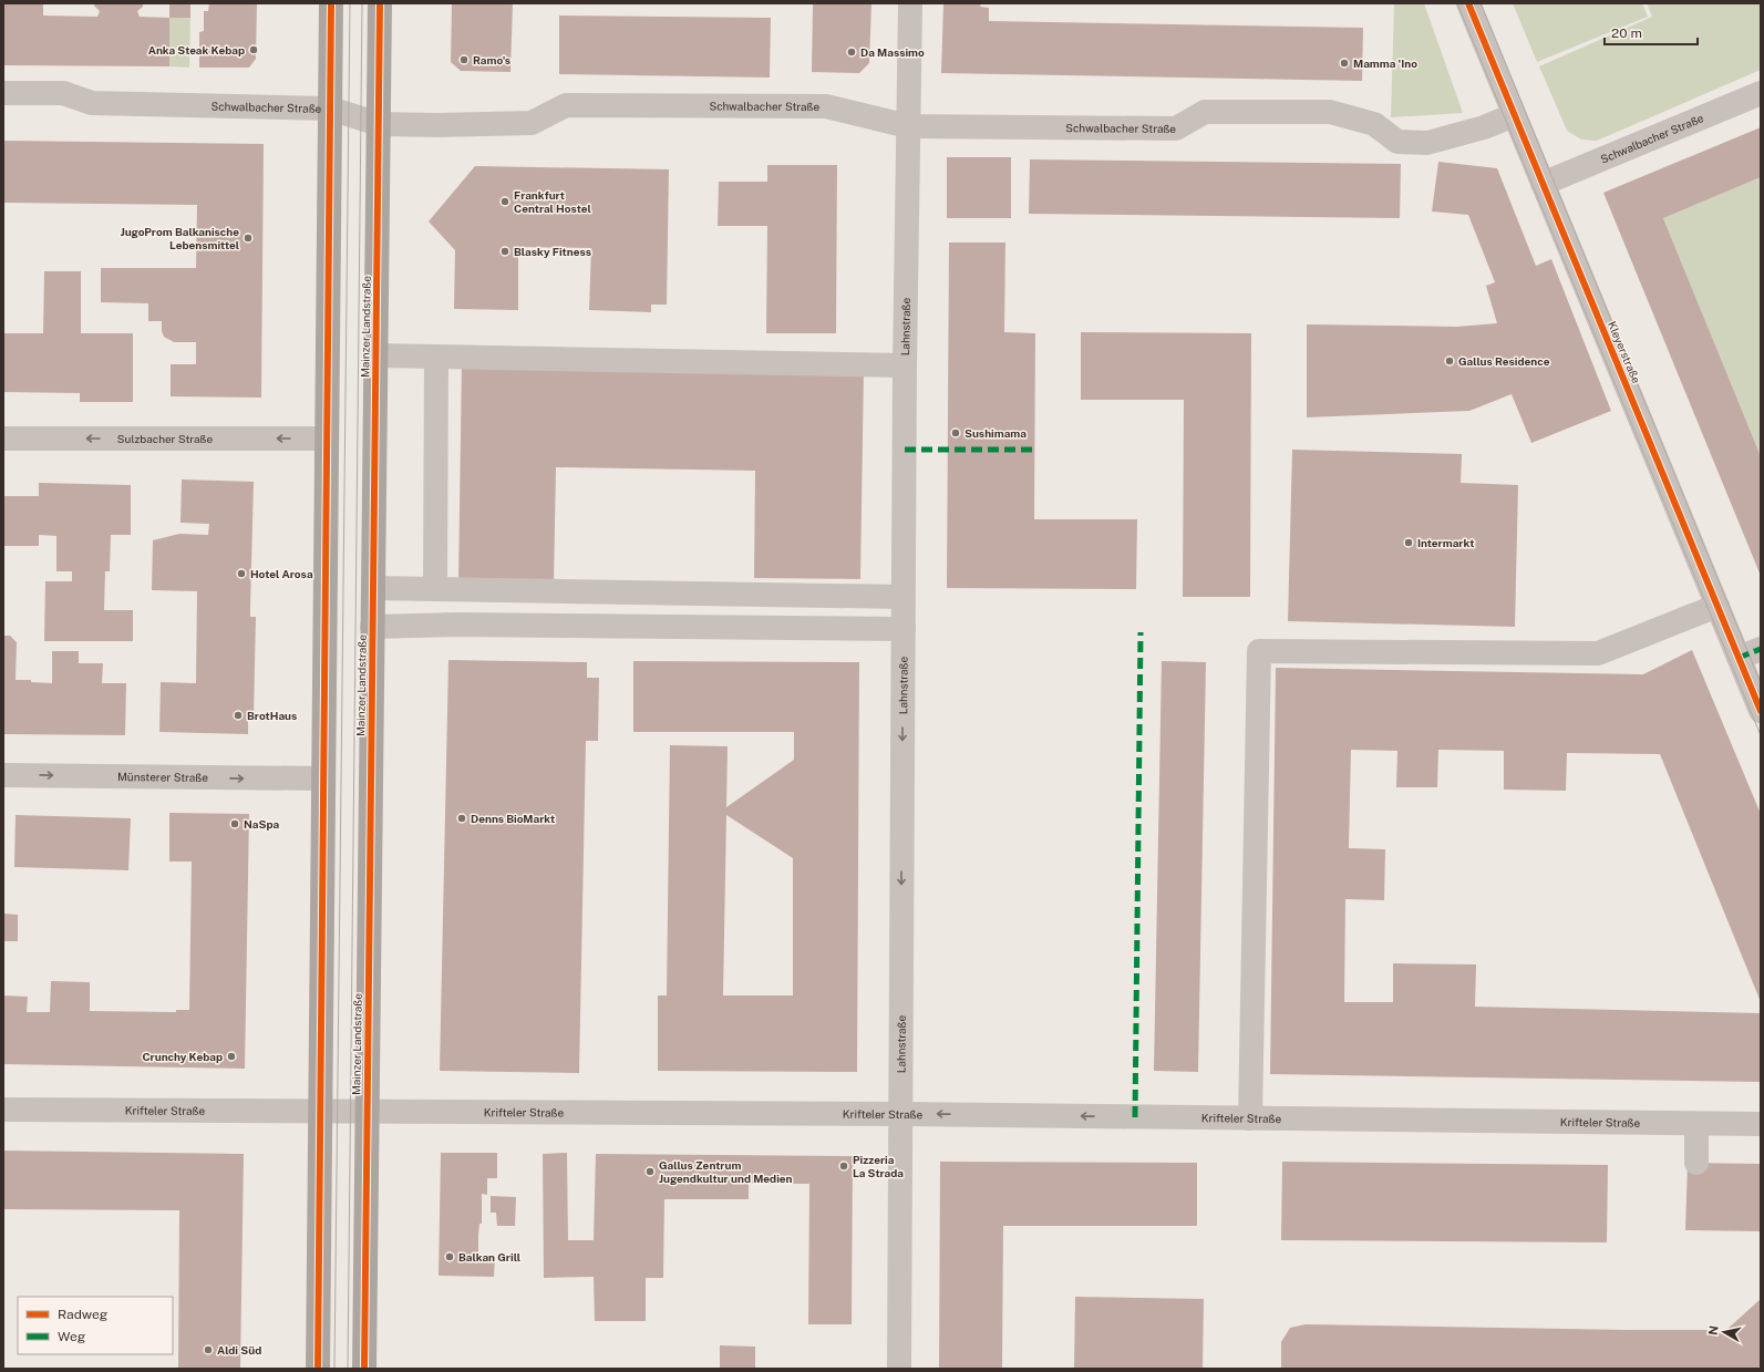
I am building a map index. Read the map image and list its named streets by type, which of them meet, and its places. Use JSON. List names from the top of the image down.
{
  "streets": {
    "main road": ["Mainzer Landstraße"],
    "street": [
      "Schwalbacher Straße",
      "Lahnstraße",
      "Kleyerstraße",
      "Sulzbacher Straße",
      "Münsterer Straße",
      "Krifteler Straße"
    ]
  },
  "crossings": [
    ["Schwalbacher Straße", "Mainzer Landstraße"],
    ["Schwalbacher Straße", "Lahnstraße"],
    ["Schwalbacher Straße", "Kleyerstraße"],
    ["Mainzer Landstraße", "Krifteler Straße"],
    ["Lahnstraße", "Krifteler Straße"]
  ],
  "one_way": ["Lahnstraße", "Sulzbacher Straße", "Münsterer Straße"],
  "places": [
    "Anka Steak Kebap",
    "Da Massimo",
    "Ramo's",
    "Mamma 'Ino",
    "Frankfurt Central Hostel",
    "JugoProm Balkanische Lebensmittel",
    "Blasky Fitness",
    "Gallus Residence",
    "Sushimama",
    "Intermarkt",
    "Hotel Arosa",
    "BrotHaus",
    "Denns BioMarkt",
    "NaSpa",
    "Crunchy Kebap",
    "Pizzeria La Strada",
    "Gallus Zentrum Jugendkultur und Medien",
    "Balkan Grill",
    "Aldi Süd"
  ],
  "legend": ["Radweg", "Weg"],
  "scale_bar": "20 m",
  "north": "left"
}
